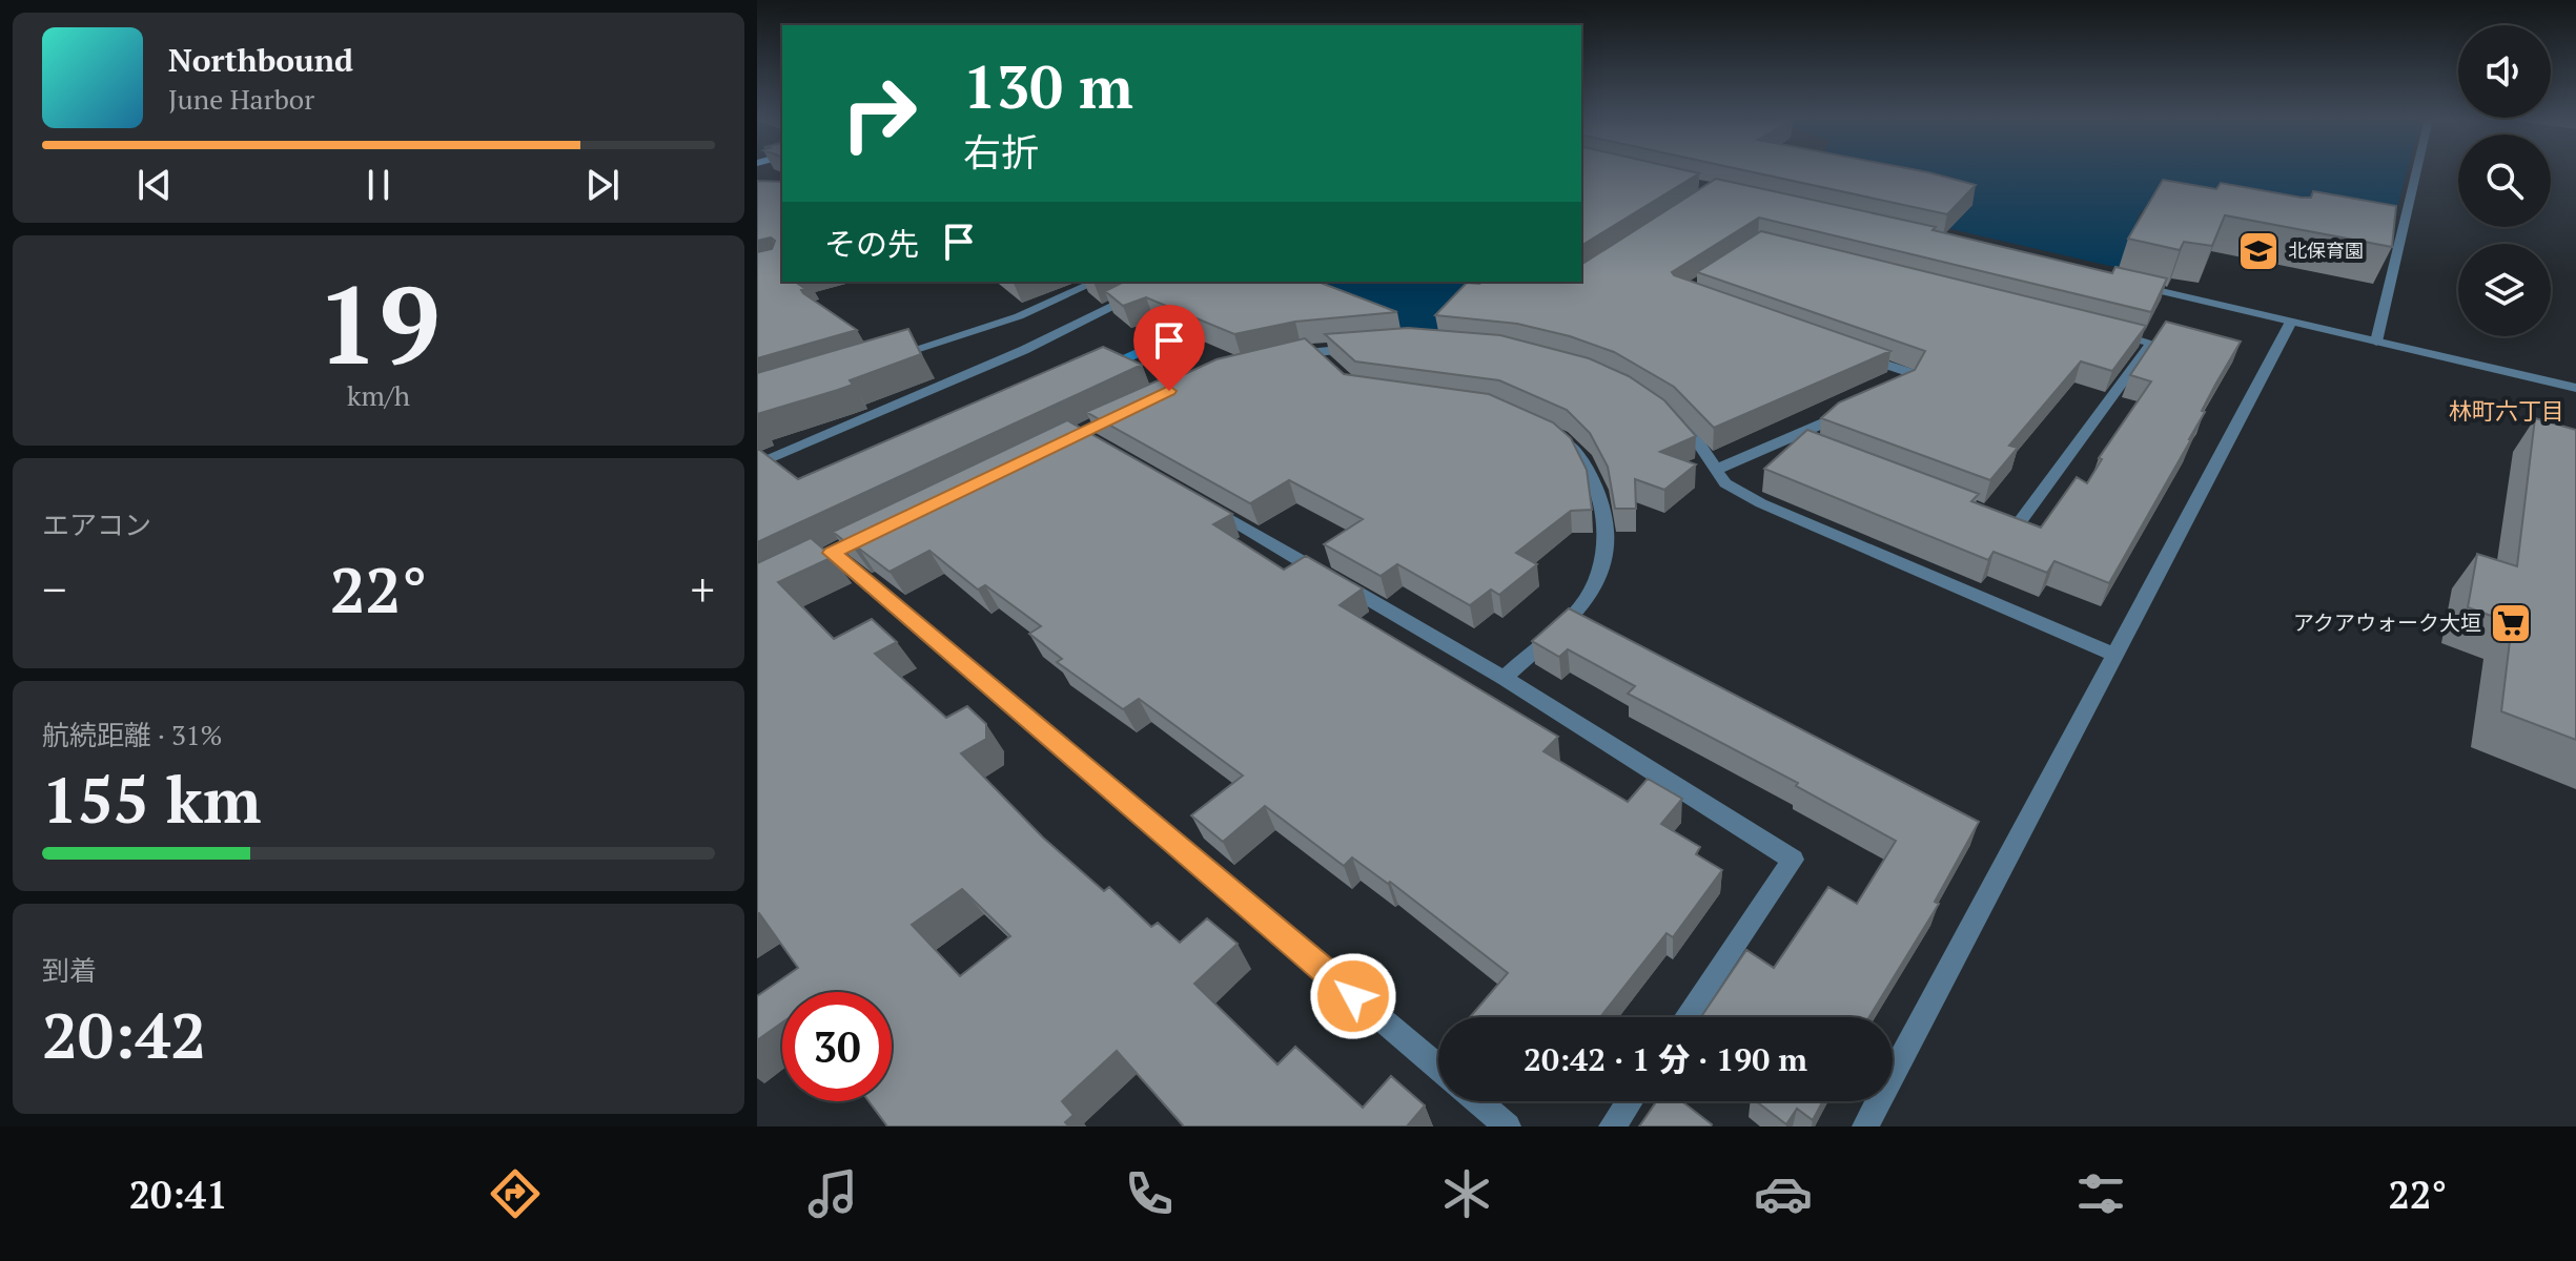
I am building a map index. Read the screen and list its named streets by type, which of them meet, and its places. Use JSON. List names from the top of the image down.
{
  "districts": ["林町六丁目"],
  "places": {
    "school or university": ["北保育園"],
    "supermarket": ["アクアウォーク大垣"]
  },
  "page": {
    "turn": ["130 m", "右折"],
    "song": ["Northbound", "June Harbor"],
    "then": "その先",
    "tile": [
      ["19", "km/h"],
      "エアコン",
      ["航続距離 · 31%", "155 km"],
      ["到着", "20:42"]
    ],
    "heat": ["−", "22°", "+"],
    "limit": "30",
    "trip": "20:42 · 1 分 · 190 m",
    "tabs": ["20:41", "22°"]
  }
}
